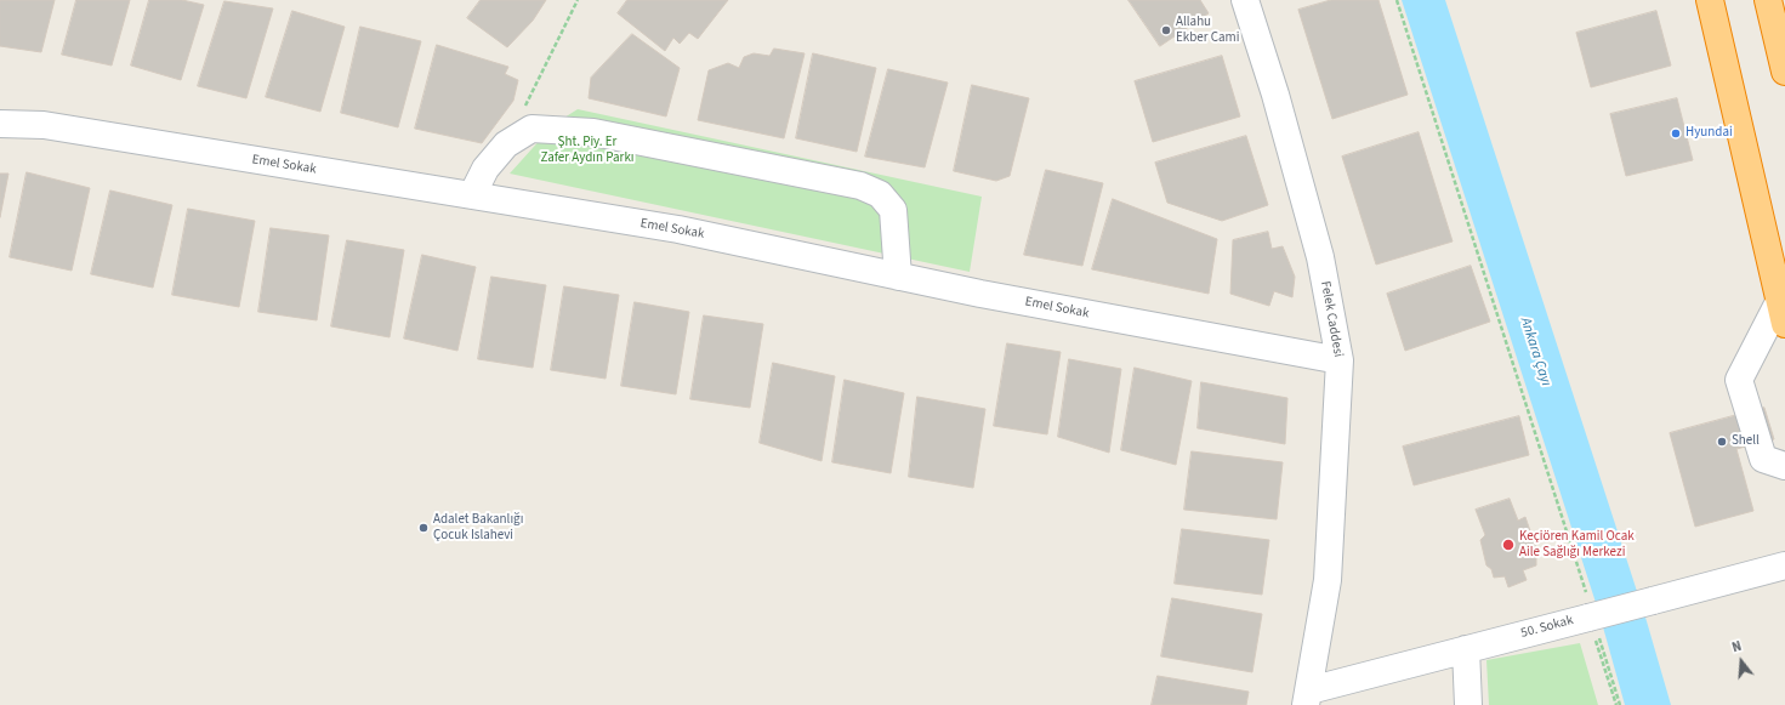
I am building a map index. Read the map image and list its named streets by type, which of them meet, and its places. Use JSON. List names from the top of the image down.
{
  "streets": {
    "street": ["Emel Sokak", "Felek Caddesi", "50. Sokak"]
  },
  "crossings": [
    ["Emel Sokak", "Felek Caddesi"],
    ["Felek Caddesi", "50. Sokak"]
  ],
  "water": ["Ankara Çayı"],
  "parks": ["Şht. Piy. Er Zafer Aydın Parkı"],
  "places": [
    "Allahu Ekber Cami",
    "Hyundai",
    "Shell",
    "Adalet Bakanlığı Çocuk Islahevi",
    "Keçiören Kamil Ocak Aile Sağlığı Merkezi"
  ],
  "north": "top"
}
